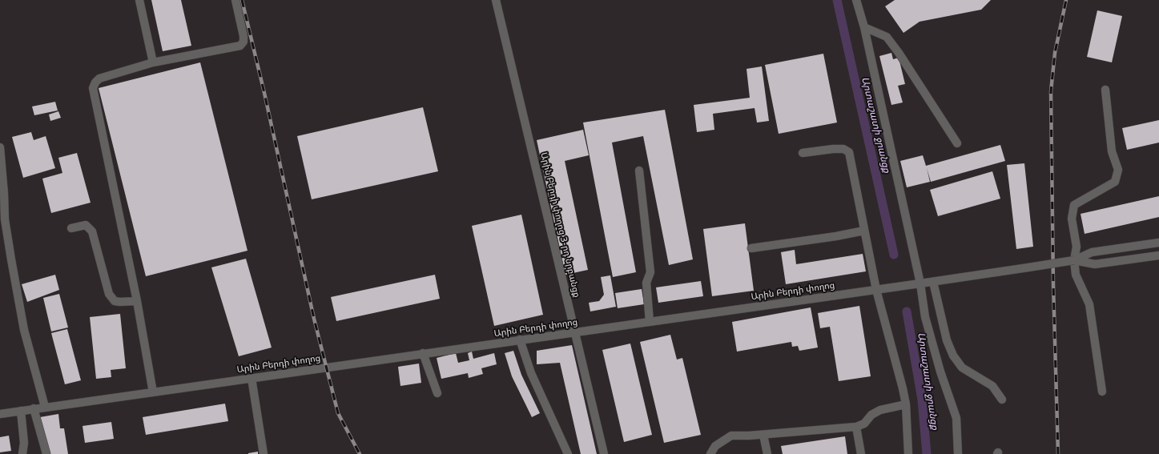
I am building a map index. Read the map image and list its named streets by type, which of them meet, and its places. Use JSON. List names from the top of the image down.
{
  "streets": {
    "street": ["Արին Բերդի փողոց 3-րդ նրբանցք", "Արին Բերդի փողոց"]
  },
  "crossings": [
    ["Արին Բերդի փողոց 3-րդ նրբանցք", "Արին Բերդի փողոց"]
  ],
  "water": ["Արտաշատի ջրանցք"]
}
